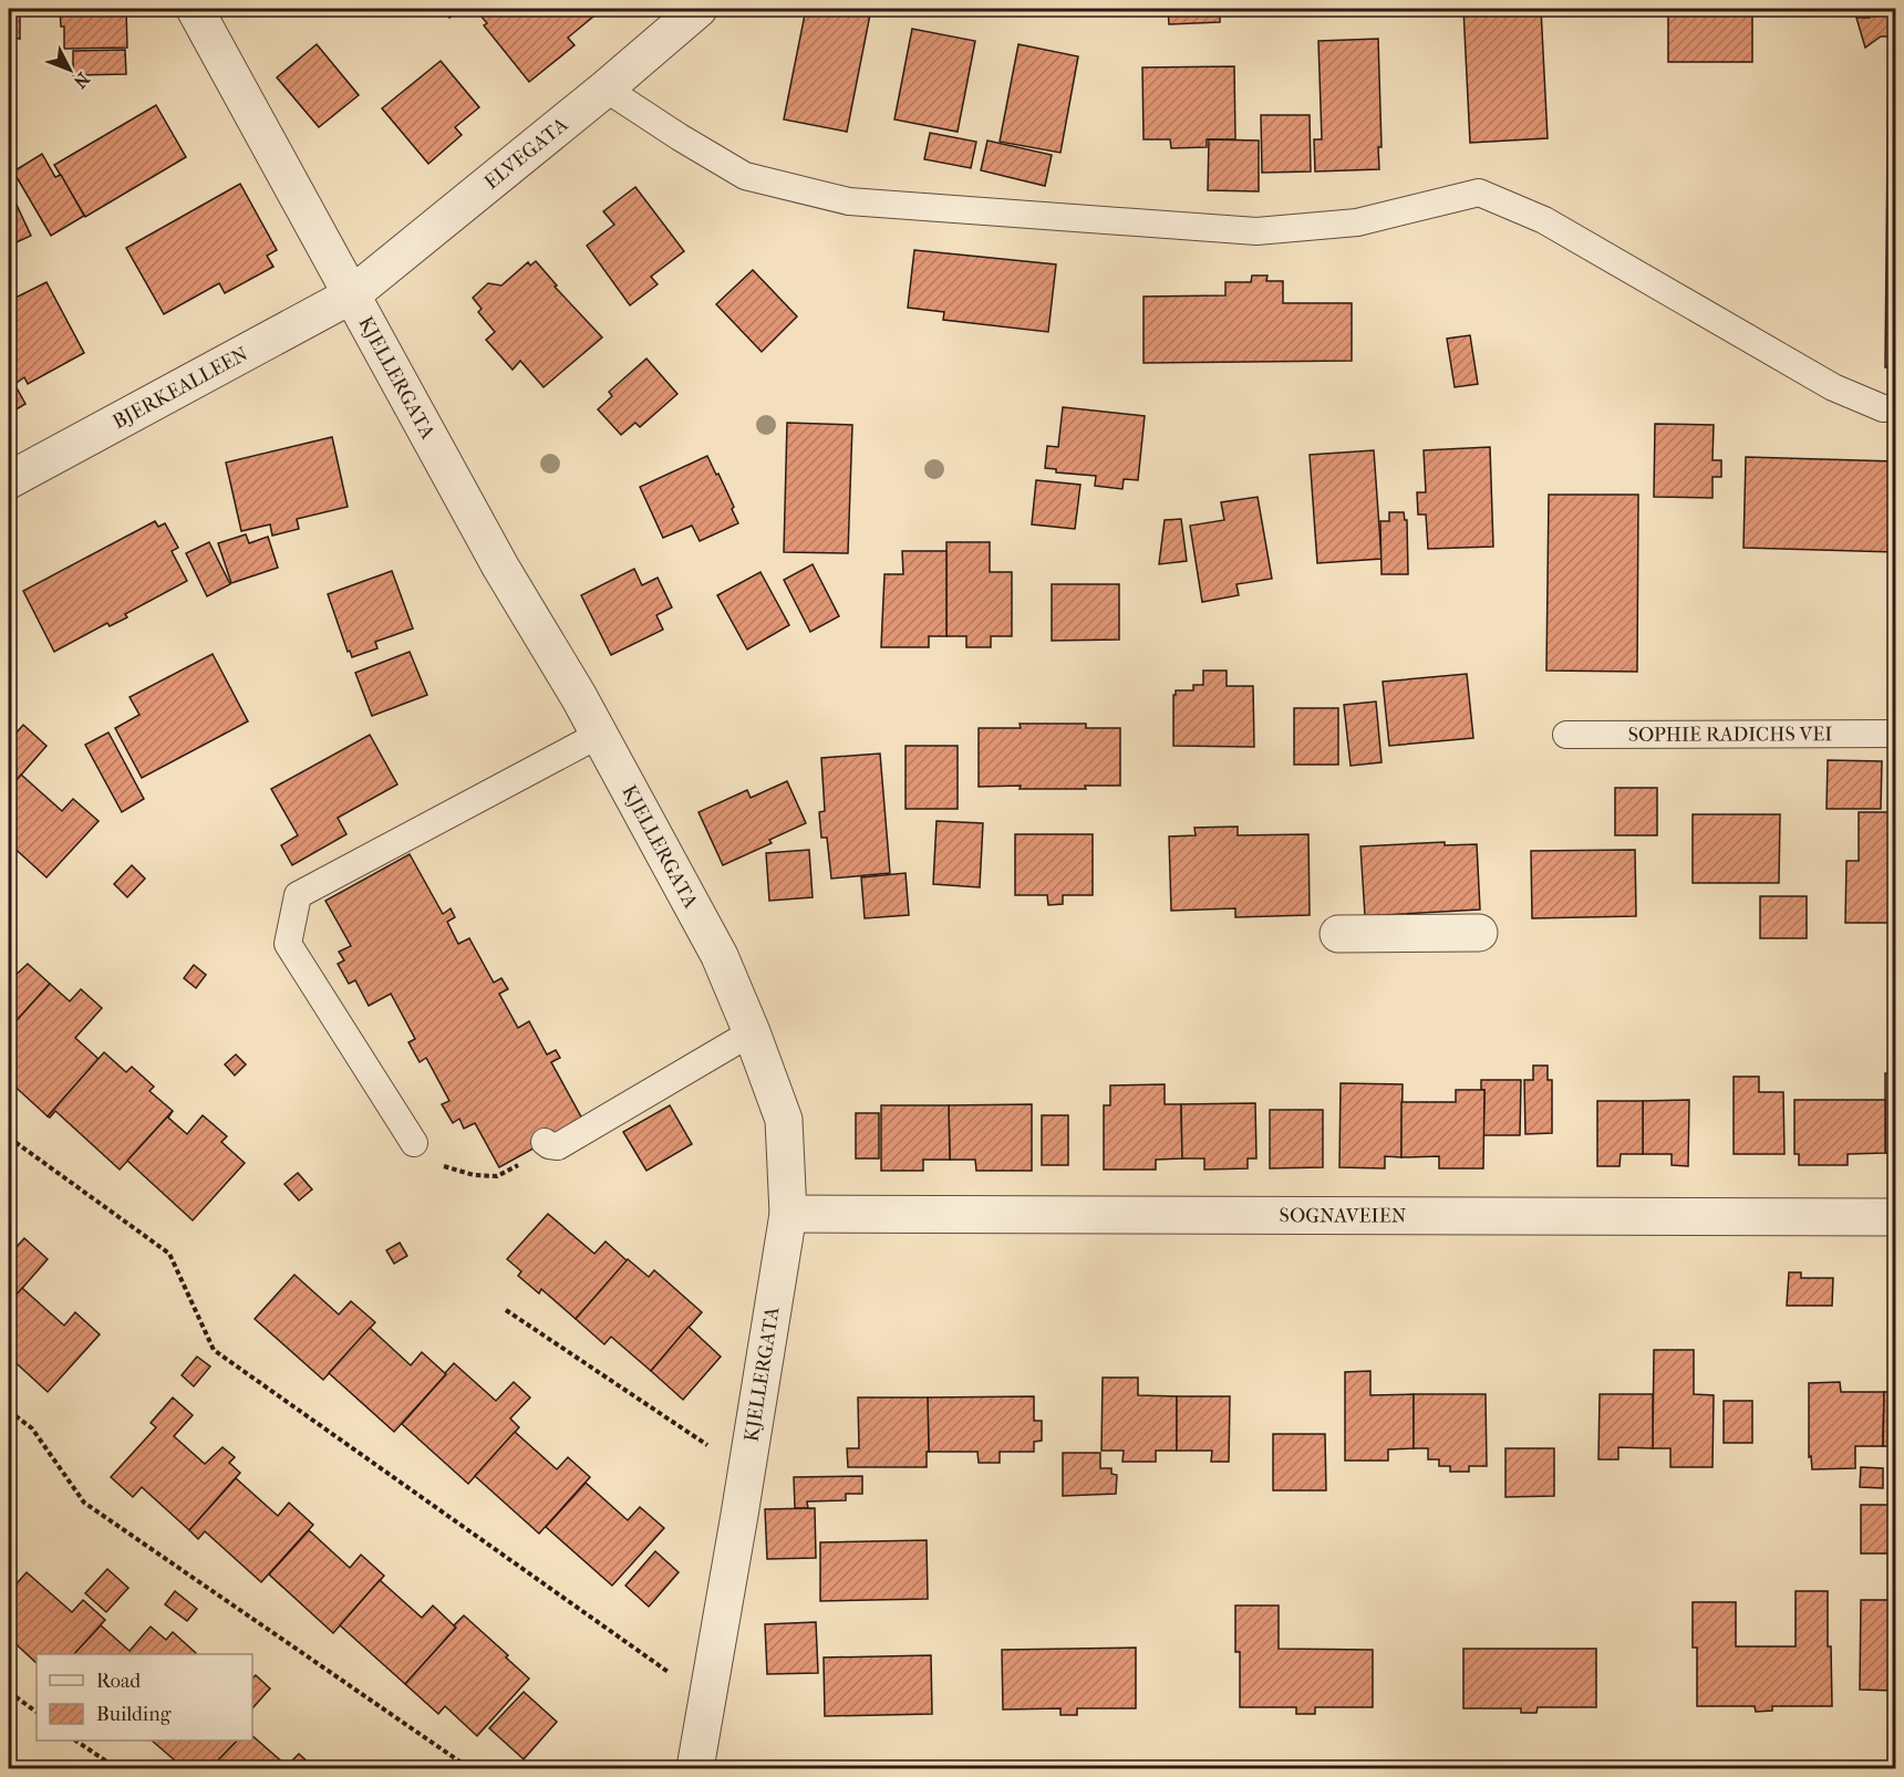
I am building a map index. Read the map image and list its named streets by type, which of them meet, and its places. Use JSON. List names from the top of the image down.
{
  "streets": {
    "street": [
      "ELVEGATA",
      "KJELLERGATA",
      "BJERKEALLEEN",
      "SOGNAVEIEN"
    ],
    "lane": ["SOPHIE RADICHS VEI"]
  },
  "crossings": [
    ["ELVEGATA", "KJELLERGATA"],
    ["ELVEGATA", "BJERKEALLEEN"],
    ["KJELLERGATA", "BJERKEALLEEN"],
    ["KJELLERGATA", "SOGNAVEIEN"]
  ],
  "legend": ["Road", "Building"],
  "north": "bottom right"
}
